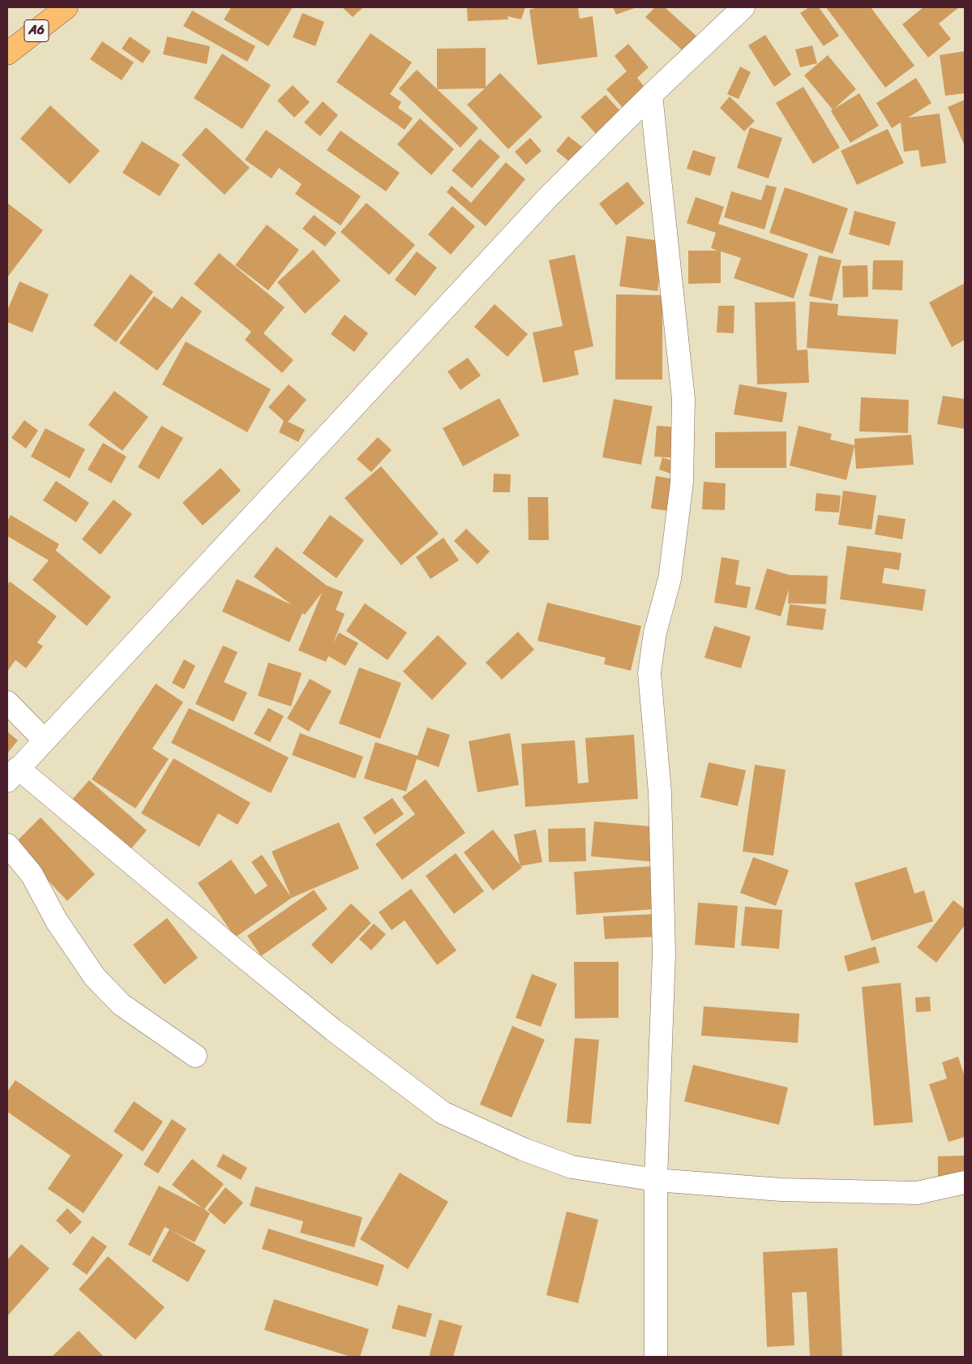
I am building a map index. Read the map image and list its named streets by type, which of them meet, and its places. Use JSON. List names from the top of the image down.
{
  "streets": {
    "highway": ["A6"]
  }
}
